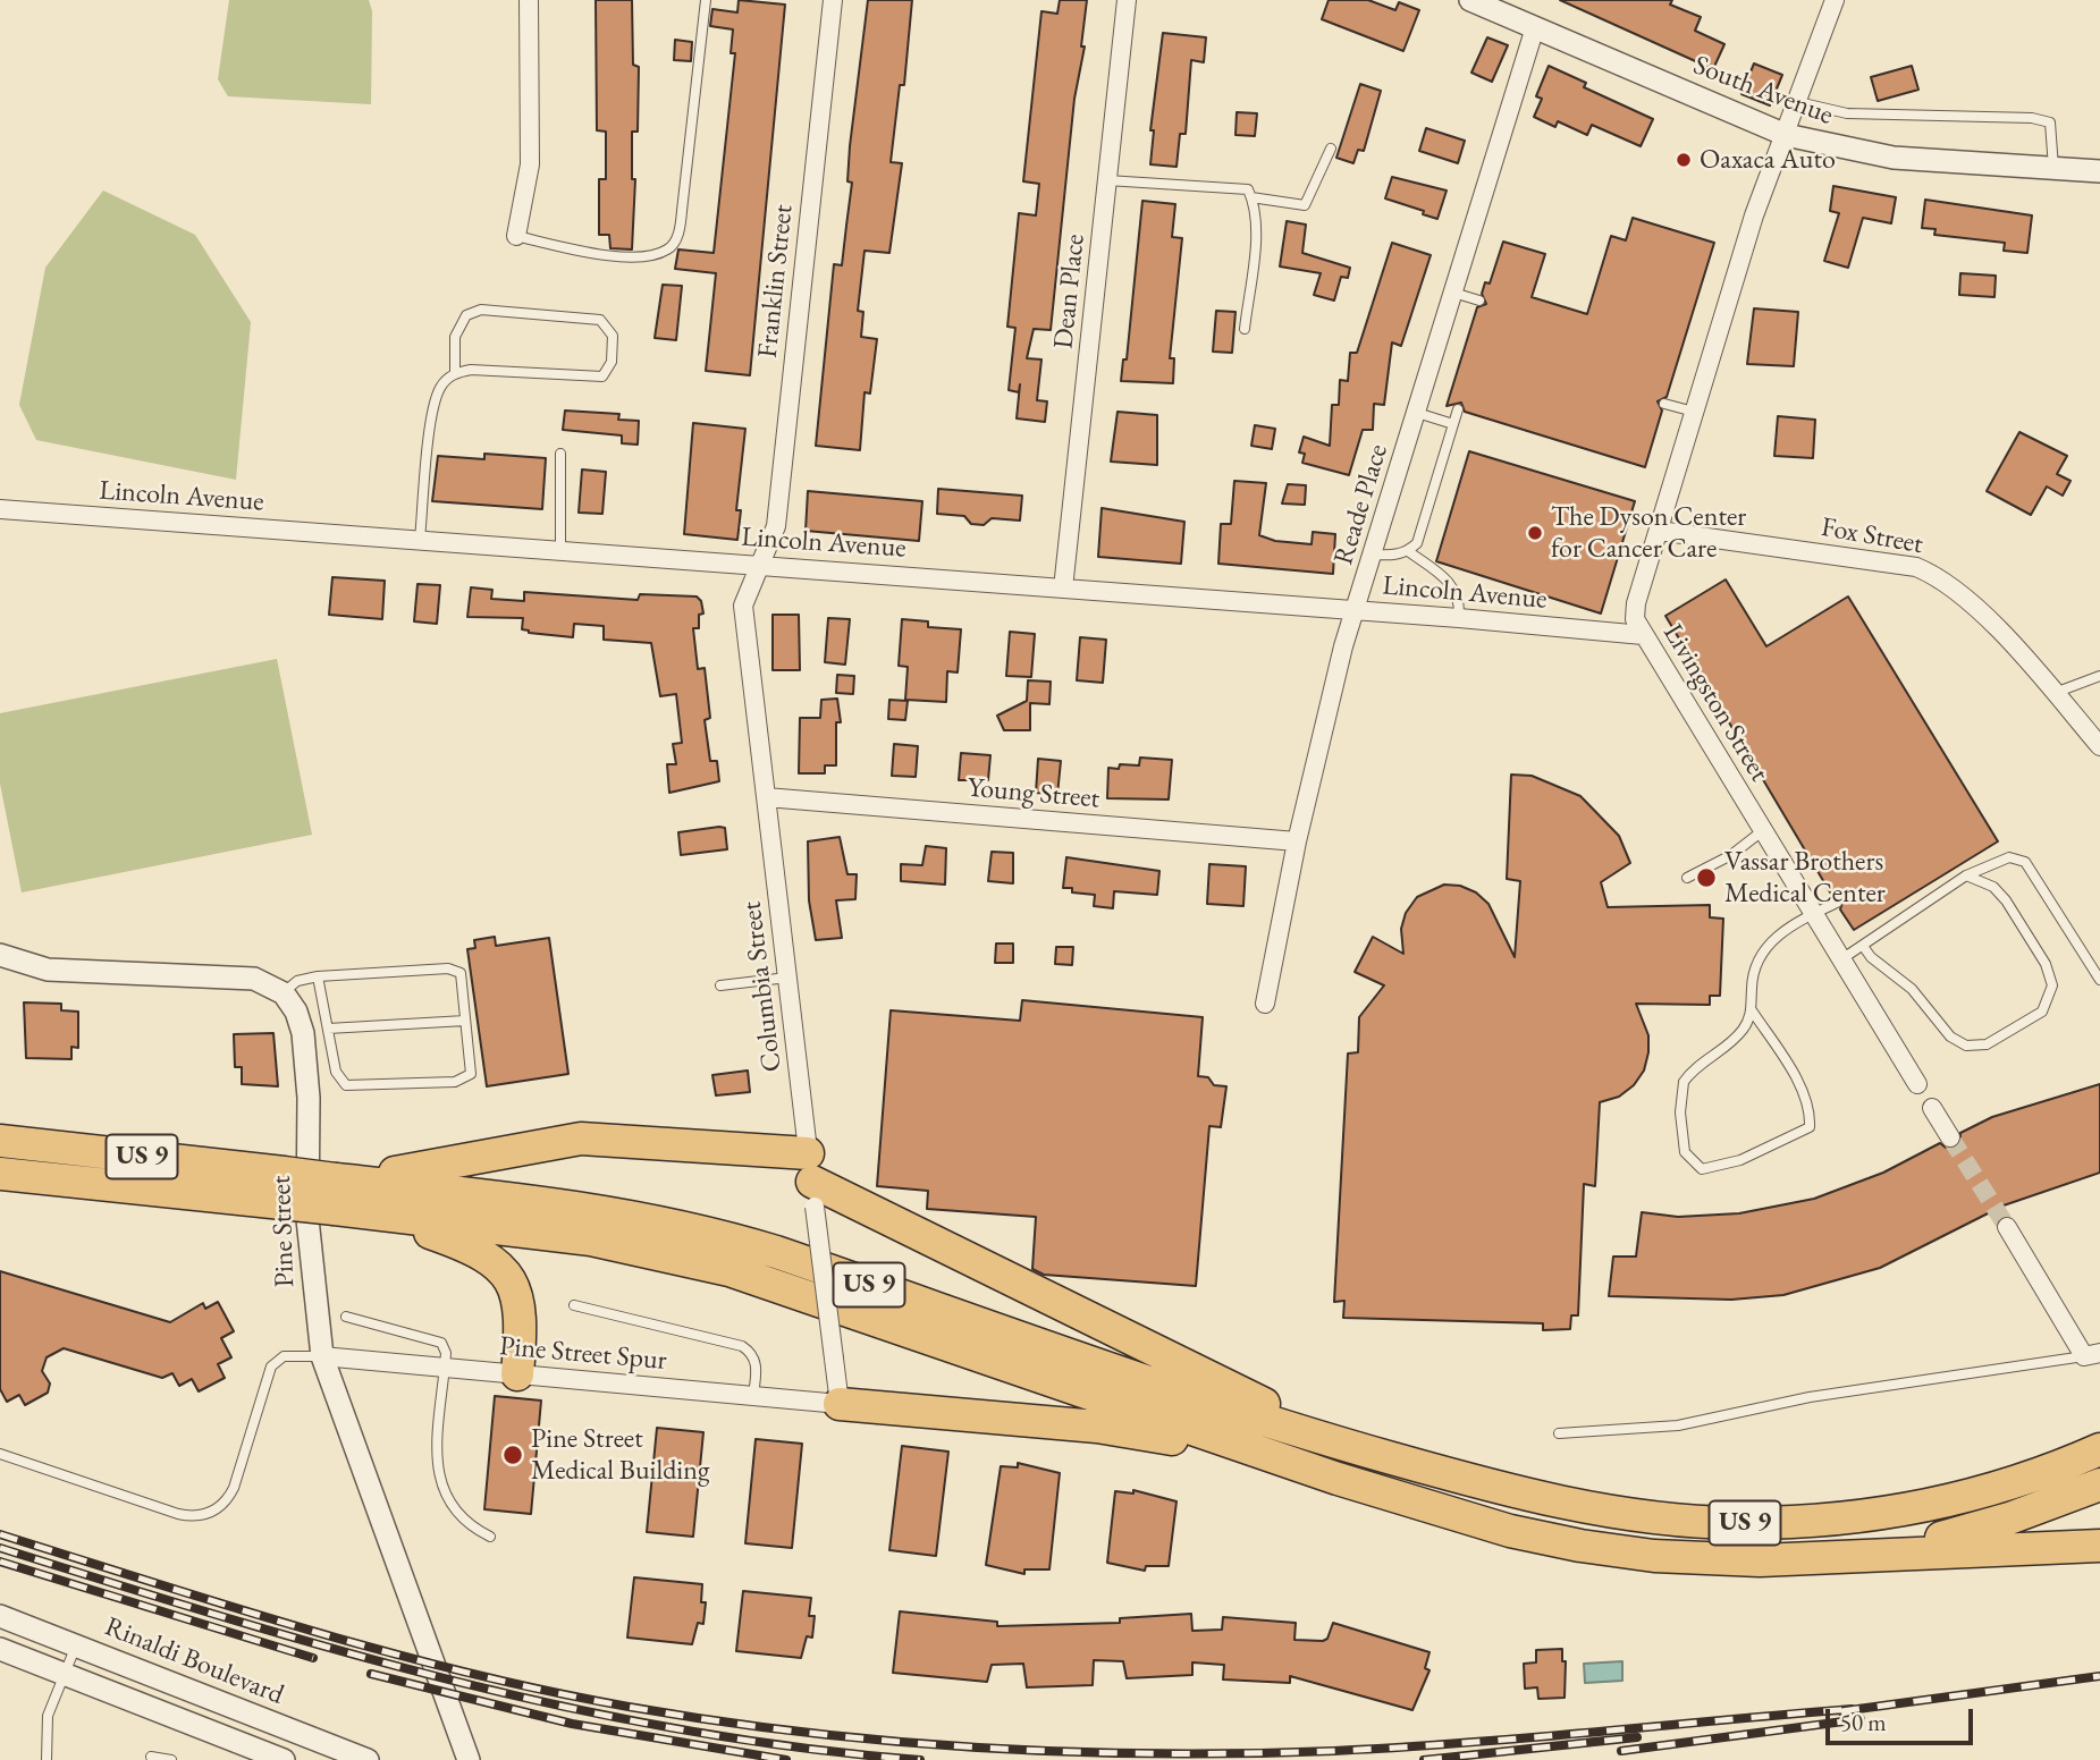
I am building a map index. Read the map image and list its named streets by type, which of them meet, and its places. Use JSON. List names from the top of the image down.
{
  "streets": {
    "highway": ["US 9"],
    "street": [
      "South Avenue",
      "Franklin Street",
      "Dean Place",
      "Lincoln Avenue",
      "Reade Place",
      "Fox Street",
      "Livingston Street",
      "Young Street",
      "Columbia Street",
      "Pine Street",
      "Pine Street Spur",
      "Rinaldi Boulevard"
    ]
  },
  "crossings": [
    ["South Avenue", "Reade Place"],
    ["South Avenue", "Livingston Street"],
    ["Franklin Street", "Lincoln Avenue"],
    ["Franklin Street", "Columbia Street"],
    ["Dean Place", "Lincoln Avenue"],
    ["Lincoln Avenue", "Reade Place"],
    ["Lincoln Avenue", "Livingston Street"],
    ["Lincoln Avenue", "Columbia Street"],
    ["Reade Place", "Young Street"],
    ["Fox Street", "Livingston Street"],
    ["Young Street", "Columbia Street"],
    ["Columbia Street", "Pine Street Spur"],
    ["Pine Street", "Pine Street Spur"]
  ],
  "places": [
    "Oaxaca Auto",
    "The Dyson Center for Cancer Care",
    "Vassar Brothers Medical Center",
    "Pine Street Medical Building"
  ],
  "scale_bar": "50 m"
}
